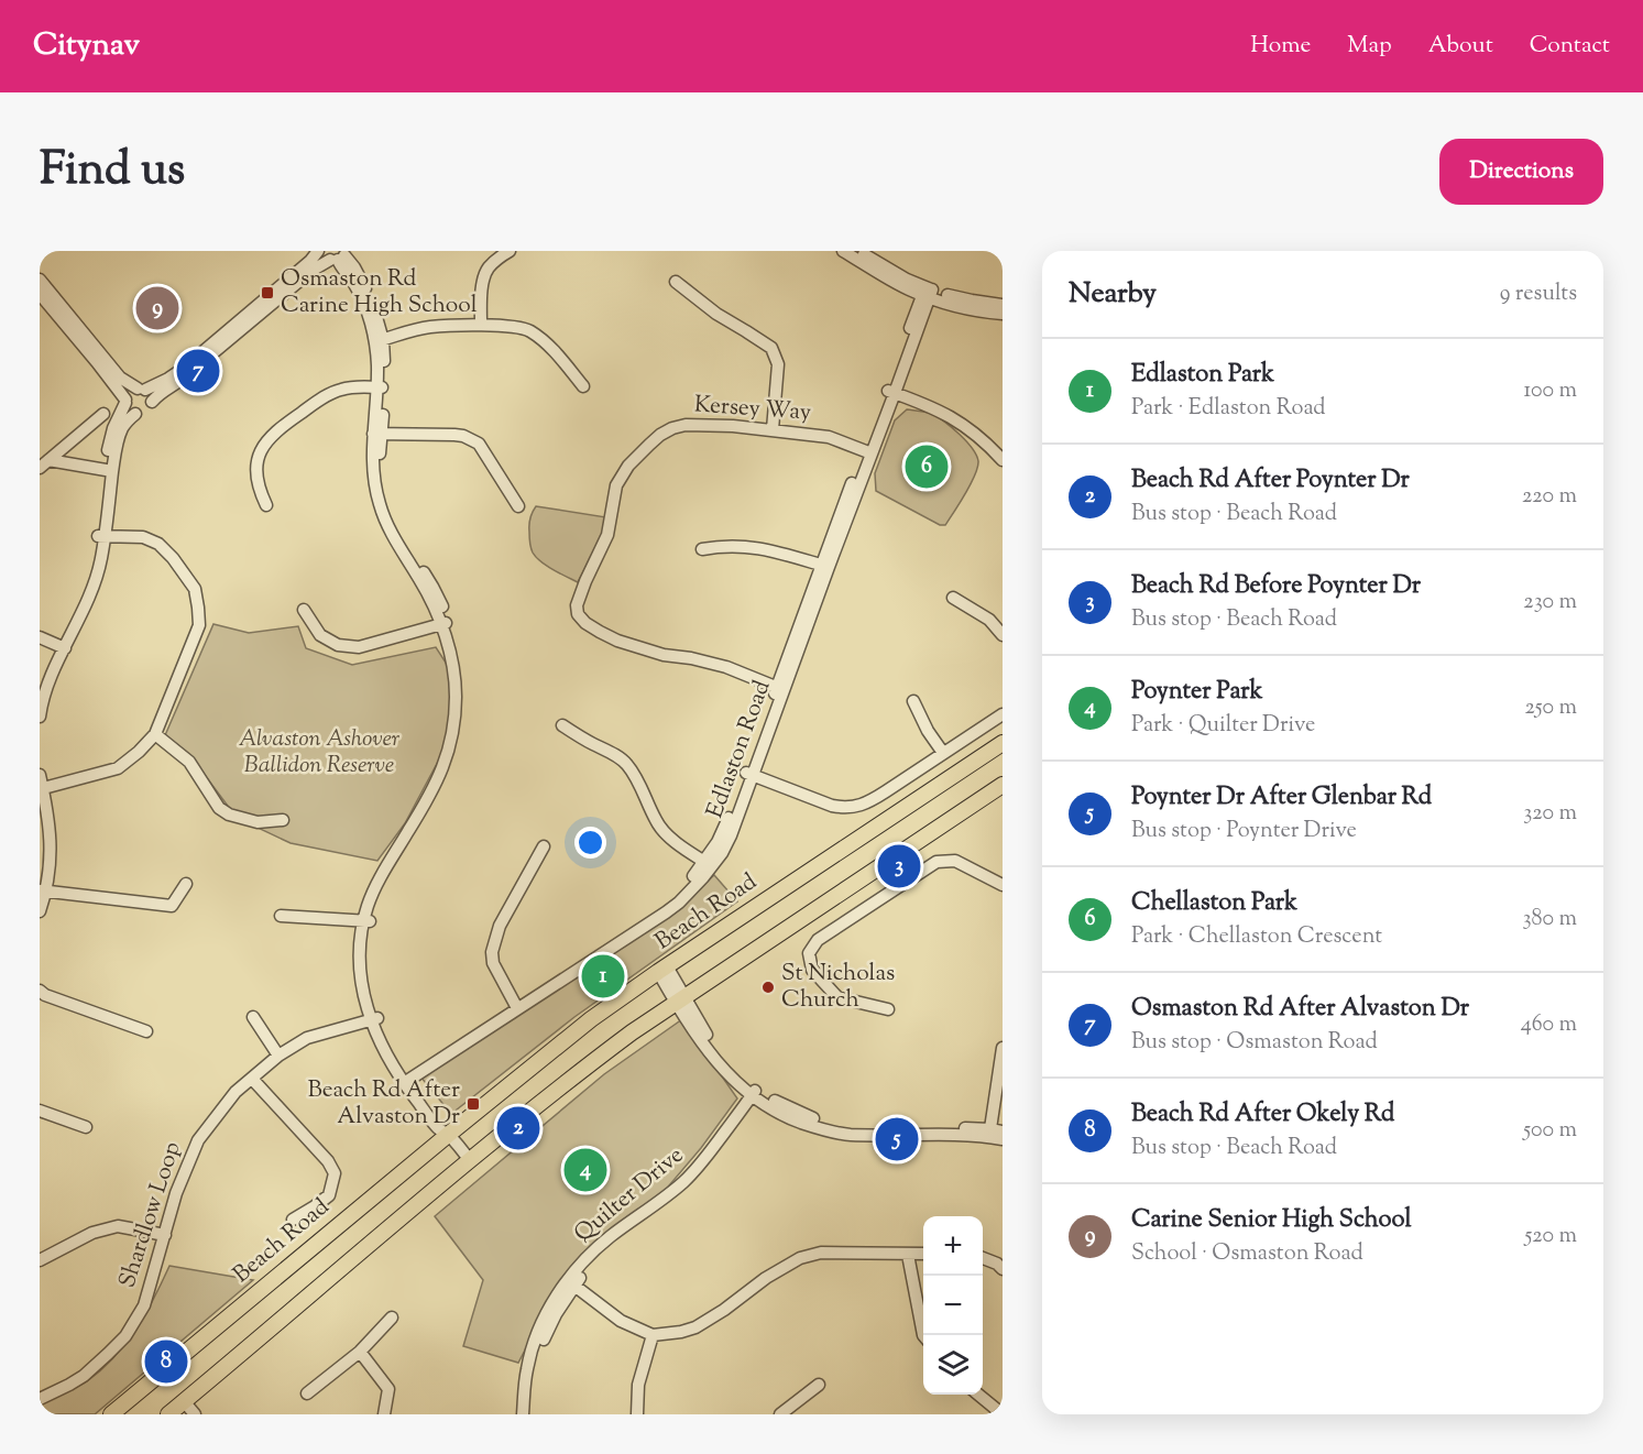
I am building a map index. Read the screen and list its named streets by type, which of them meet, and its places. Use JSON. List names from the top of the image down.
{
  "streets": {
    "main road": ["Beach Road"],
    "street": [
      "Kersey Way",
      "Edlaston Road",
      "Quilter Drive",
      "Shardlow Loop"
    ]
  },
  "crossings": [
    ["Kersey Way", "Edlaston Road"]
  ],
  "parks": ["Alvaston Ashover Ballidon Reserve"],
  "places": {
    "transit": ["Osmaston Rd Carine High School", "Beach Rd After Alvaston Dr"],
    "other": ["St Nicholas Church"]
  },
  "page": {
    "header": "Citynav",
    "nav": [
      "Home",
      "Map",
      "About",
      "Contact"
    ],
    "title": "Find us",
    "buttons": "Directions",
    "heading": ["Nearby", "9 results"],
    "pins": [
      "9",
      "7",
      "6",
      "3",
      "1",
      "2",
      "5",
      "4",
      "8"
    ],
    "list": [
      {
        "mark": "1",
        "name": "Edlaston Park",
        "note": "Park · Edlaston Road",
        "value": "100 m"
      },
      {
        "mark": "2",
        "name": "Beach Rd After Poynter Dr",
        "note": "Bus stop · Beach Road",
        "value": "220 m"
      },
      {
        "mark": "3",
        "name": "Beach Rd Before Poynter Dr",
        "note": "Bus stop · Beach Road",
        "value": "230 m"
      },
      {
        "mark": "4",
        "name": "Poynter Park",
        "note": "Park · Quilter Drive",
        "value": "250 m"
      },
      {
        "mark": "5",
        "name": "Poynter Dr After Glenbar Rd",
        "note": "Bus stop · Poynter Drive",
        "value": "320 m"
      },
      {
        "mark": "6",
        "name": "Chellaston Park",
        "note": "Park · Chellaston Crescent",
        "value": "380 m"
      },
      {
        "mark": "7",
        "name": "Osmaston Rd After Alvaston Dr",
        "note": "Bus stop · Osmaston Road",
        "value": "460 m"
      },
      {
        "mark": "8",
        "name": "Beach Rd After Okely Rd",
        "note": "Bus stop · Beach Road",
        "value": "500 m"
      },
      {
        "mark": "9",
        "name": "Carine Senior High School",
        "note": "School · Osmaston Road",
        "value": "520 m"
      }
    ],
    "map_buttons": ["+", "−"]
  }
}
